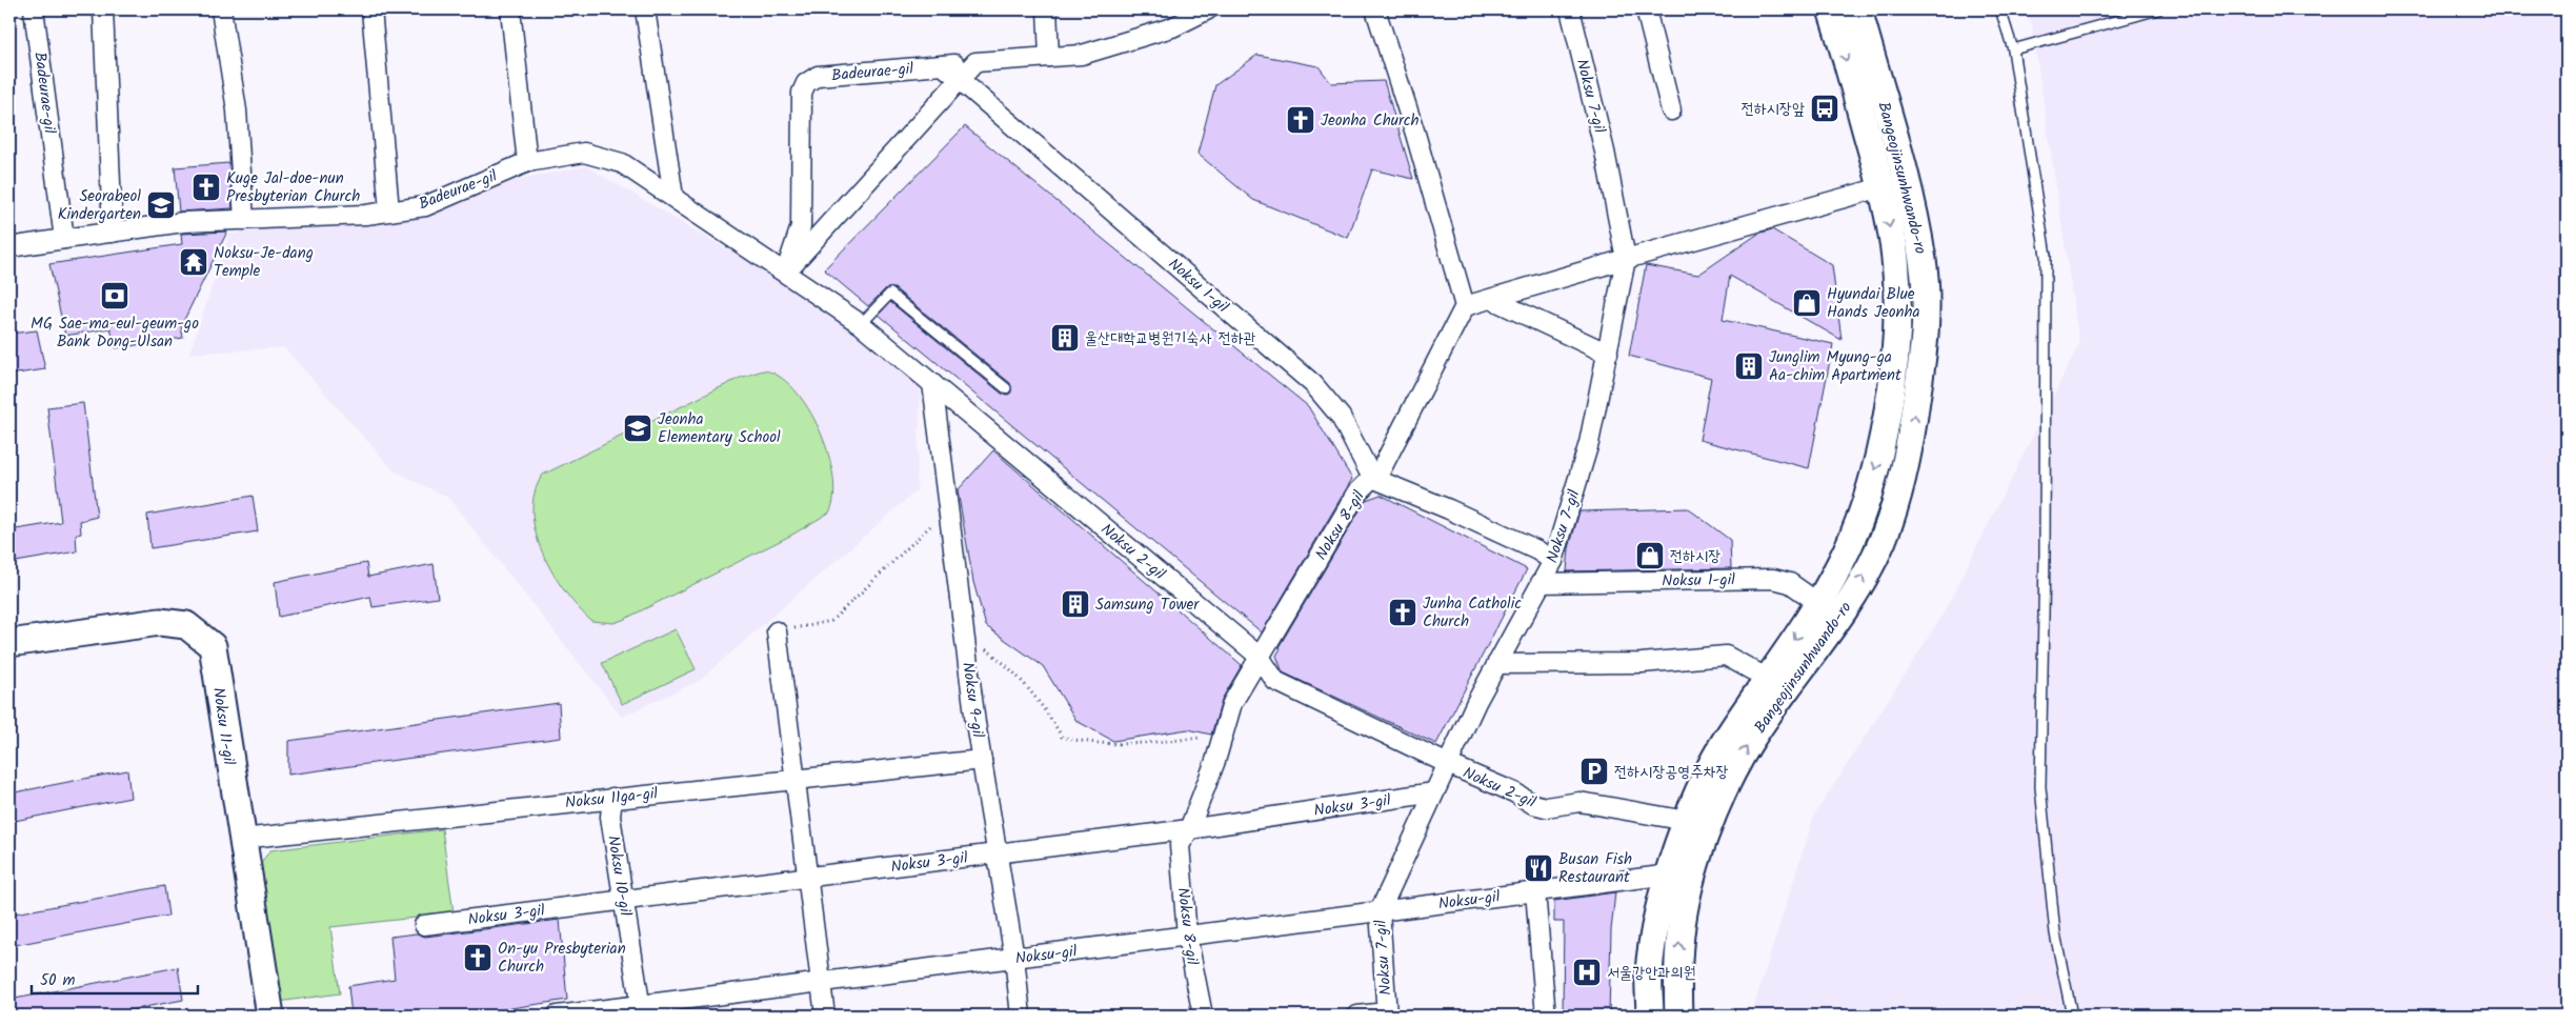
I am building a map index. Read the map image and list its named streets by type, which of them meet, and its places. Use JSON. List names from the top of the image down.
{
  "streets": {
    "main road": ["Bangeojinsunhwando-ro", "Noksu 11-gil"],
    "street": [
      "Badeurae-gil",
      "Noksu 7-gil",
      "Noksu 1-gil",
      "Noksu 8-gil",
      "Noksu 2-gil",
      "Noksu 9-gil",
      "Noksu 11ga-gil",
      "Noksu 3-gil",
      "Noksu 10-gil",
      "Noksu-gil"
    ]
  },
  "crossings": [
    ["Badeurae-gil", "Noksu 1-gil"],
    ["Badeurae-gil", "Noksu 2-gil"],
    ["Noksu 7-gil", "Noksu 1-gil"],
    ["Noksu 7-gil", "Noksu 2-gil"],
    ["Noksu 7-gil", "Noksu 3-gil"],
    ["Noksu 7-gil", "Noksu-gil"],
    ["Bangeojinsunhwando-ro", "Noksu 1-gil"],
    ["Bangeojinsunhwando-ro", "Noksu 2-gil"],
    ["Bangeojinsunhwando-ro", "Noksu-gil"],
    ["Noksu 1-gil", "Noksu 8-gil"],
    ["Noksu 8-gil", "Noksu 2-gil"],
    ["Noksu 8-gil", "Noksu 3-gil"],
    ["Noksu 8-gil", "Noksu-gil"],
    ["Noksu 2-gil", "Noksu 9-gil"],
    ["Noksu 9-gil", "Noksu 11ga-gil"],
    ["Noksu 9-gil", "Noksu 3-gil"],
    ["Noksu 9-gil", "Noksu-gil"],
    ["Noksu 11-gil", "Noksu 11ga-gil"],
    ["Noksu 11ga-gil", "Noksu 10-gil"],
    ["Noksu 3-gil", "Noksu 10-gil"],
    ["Noksu 10-gil", "Noksu-gil"]
  ],
  "places": {
    "bus stop": ["전하시장앞"],
    "church": [
      "Jeonha Church",
      "Kuge Jal-doe-nun Presbyterian Church",
      "Junha Catholic Church",
      "On-yu Presbyterian Church"
    ],
    "school or university": ["Seorabeol Kindergarten", "Jeonha Elementary School"],
    "temple": ["Noksu-Je-dang Temple"],
    "bank": ["MG Sae-ma-eul-geum-go Bank Dong-Ulsan"],
    "shop": ["Hyundai Blue Hands Jeonha", "전하시장"],
    "building": ["울산대학교병원기숙사 전하관", "Junglim Myung-ga Aa-chim Apartment", "Samsung Tower"],
    "parking": ["전하시장공영주차장"],
    "restaurant": ["Busan Fish Restaurant"],
    "hospital": ["서울강안과의원"]
  },
  "scale_bar": "50 m"
}
